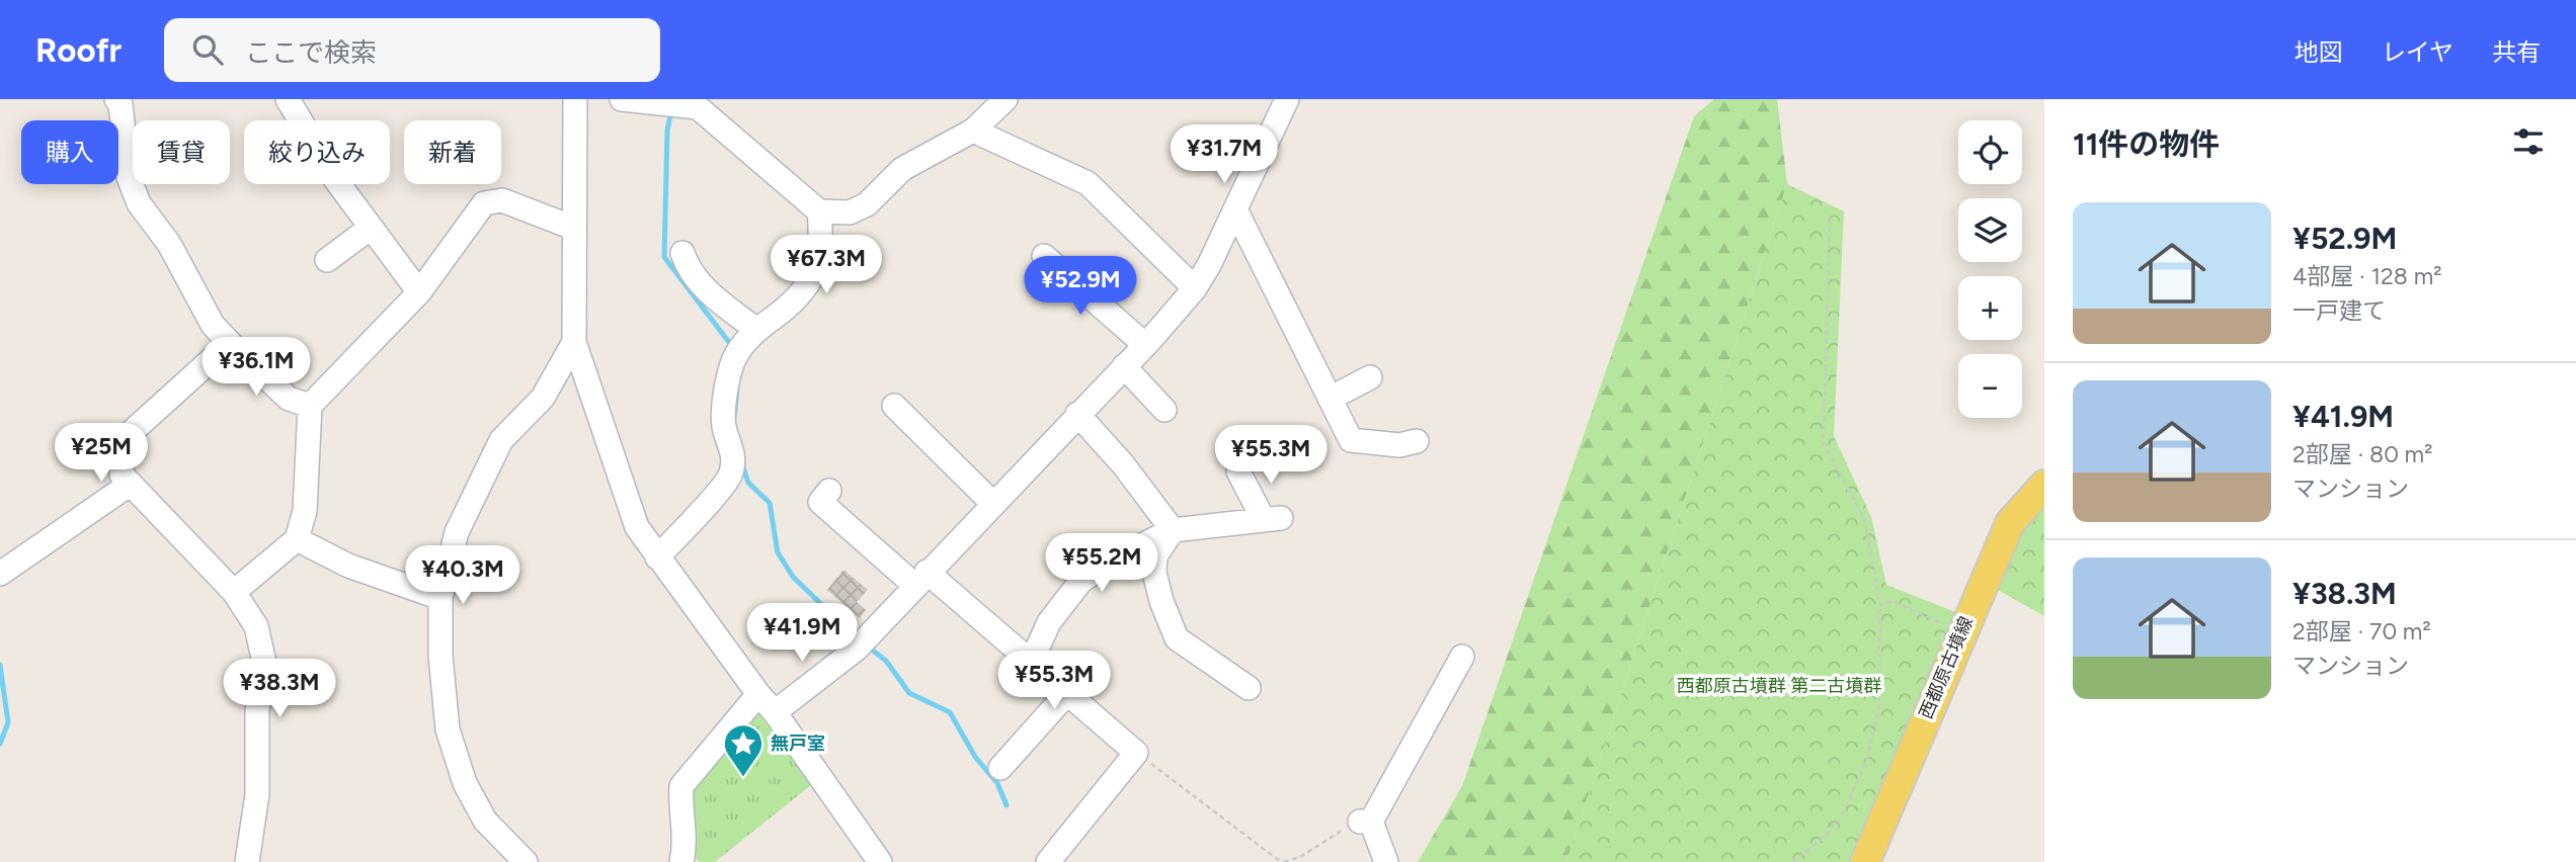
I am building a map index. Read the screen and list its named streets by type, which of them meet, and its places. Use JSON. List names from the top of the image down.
{
  "streets": {
    "main road": ["西都原古墳線"]
  },
  "parks": ["西都原古墳群 第二古墳群"],
  "places": {
    "place": ["無戸室"]
  },
  "page": {
    "header": "Roofr",
    "search": "ここで検索",
    "nav": ["地図", "レイヤ", "共有"],
    "heading": "11件の物件",
    "map_buttons": ["+", "−"],
    "chip": [
      "購入",
      "賃貸",
      "絞り込み",
      "新着"
    ],
    "price": [
      "¥31.7M",
      "¥67.3M",
      "¥52.9M",
      "¥36.1M",
      "¥25M",
      "¥55.3M",
      "¥55.2M",
      "¥40.3M",
      "¥41.9M",
      "¥55.3M",
      "¥38.3M"
    ],
    "list": [
      {
        "name": "¥52.9M",
        "note": "4部屋 · 128 m² · 一戸建て"
      },
      {
        "name": "¥41.9M",
        "note": "2部屋 · 80 m² · マンション"
      },
      {
        "name": "¥38.3M",
        "note": "2部屋 · 70 m² · マンション"
      }
    ]
  }
}
